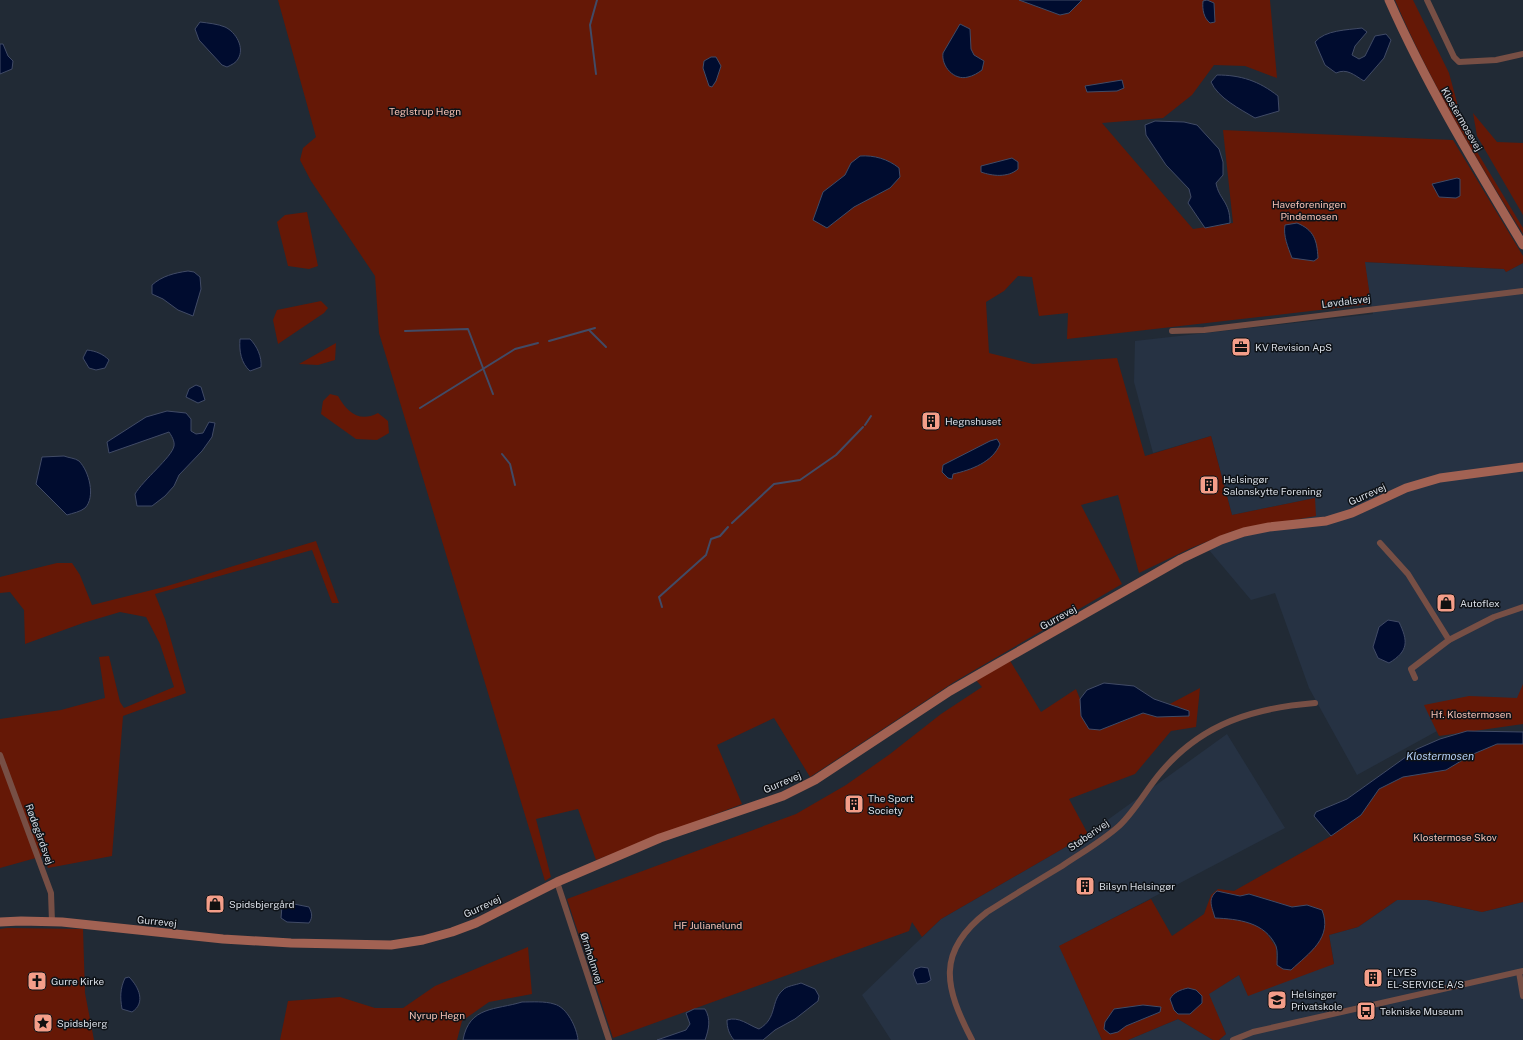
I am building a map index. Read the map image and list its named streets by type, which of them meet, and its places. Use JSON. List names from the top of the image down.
{
  "streets": {
    "street": [
      "Klostermosevej",
      "Løvdalsvej",
      "Gurrevej",
      "Rødegårdsvej",
      "Støberivej",
      "Ørnholmvej"
    ]
  },
  "crossings": [
    ["Gurrevej", "Rødegårdsvej"],
    ["Gurrevej", "Ørnholmvej"]
  ],
  "water": ["Klostermosen"],
  "parks": [
    "Teglstrup Hegn",
    "Haveforeningen Pindemosen",
    "Hf. Klostermosen",
    "Klostermose Skov",
    "HF Julianelund",
    "Nyrup Hegn"
  ],
  "places": {
    "office": ["KV Revision ApS"],
    "building": [
      "Hegnshuset",
      "Helsingør Salonskytte Forening",
      "The Sport Society",
      "Bilsyn Helsingør",
      "FLYES EL-SERVICE A/S"
    ],
    "shop": ["Autoflex", "Spidsbjergård"],
    "church": ["Gurre Kirke"],
    "school or university": ["Helsingør Privatskole"],
    "bus stop": ["Tekniske Museum"],
    "place": ["Spidsbjerg"]
  }
}
